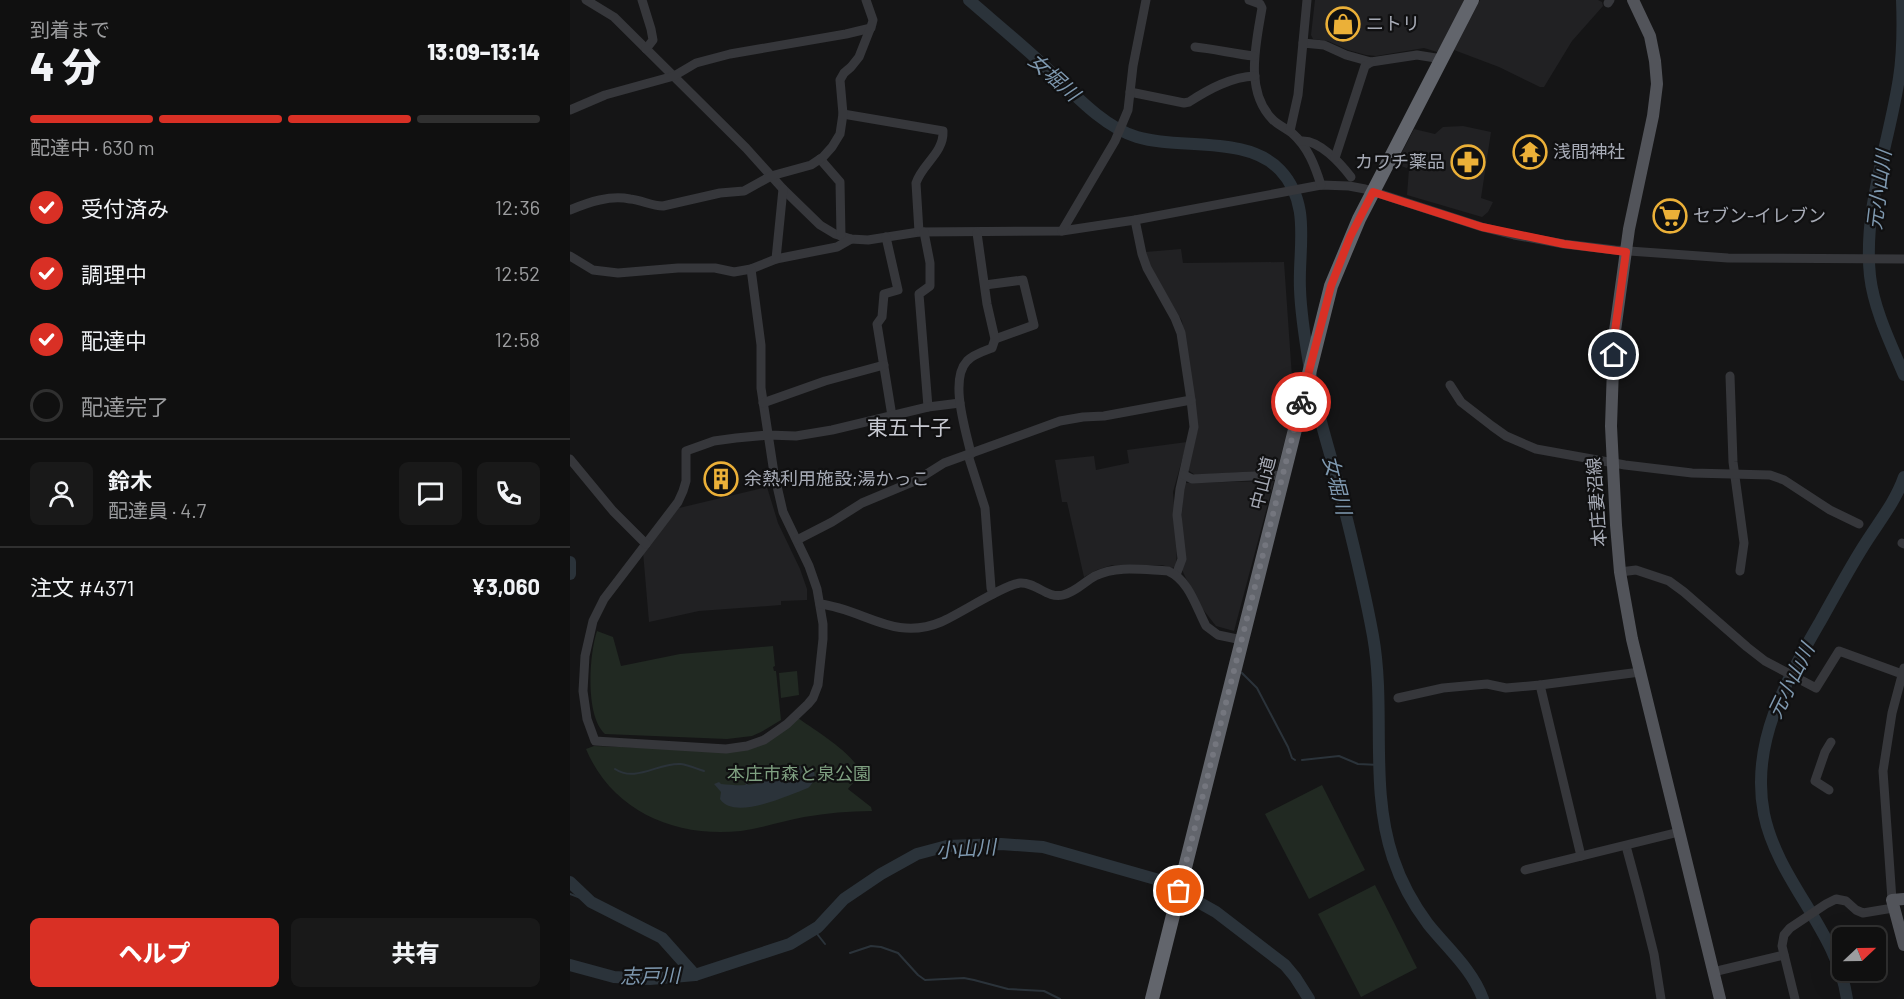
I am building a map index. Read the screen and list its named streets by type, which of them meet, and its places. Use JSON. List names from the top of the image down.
{
  "streets": {
    "highway": ["中山道"],
    "main road": ["本庄妻沼線"]
  },
  "districts": ["東五十子"],
  "water": [
    "女堀川",
    "元小山川",
    "小山川",
    "志戸川"
  ],
  "parks": ["本庄市森と泉公園"],
  "places": {
    "shop": ["ニトリ"],
    "temple": ["浅間神社"],
    "pharmacy": ["カワチ薬品"],
    "supermarket": ["セブン-イレブン"],
    "building": ["余熱利用施設;湯かっこ"]
  },
  "north": "right",
  "page": {
    "heading": ["4 分", "到着まで", "13:09–13:14"],
    "panel": [
      "鈴木",
      "配達員 · 4.7",
      "注文 #4371",
      "¥3,060"
    ],
    "bar": "配達中 · 630 m",
    "list": [
      ["受付済み", "12:36"],
      ["調理中", "12:52"],
      ["配達中", "12:58"],
      "配達完了"
    ],
    "buttons": ["ヘルプ", "共有"]
  }
}
